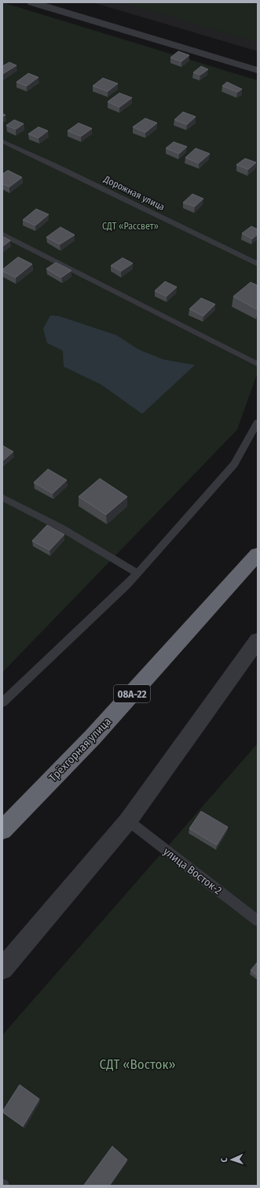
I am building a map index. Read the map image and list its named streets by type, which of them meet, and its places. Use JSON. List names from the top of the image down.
{
  "streets": {
    "highway": ["08А-22", "Трёхгорная улица"],
    "lane": ["Дорожная улица", "улица Восток-2"]
  },
  "parks": ["СДТ «Рассвет»", "СДТ «Восток»"],
  "north": "left"
}
